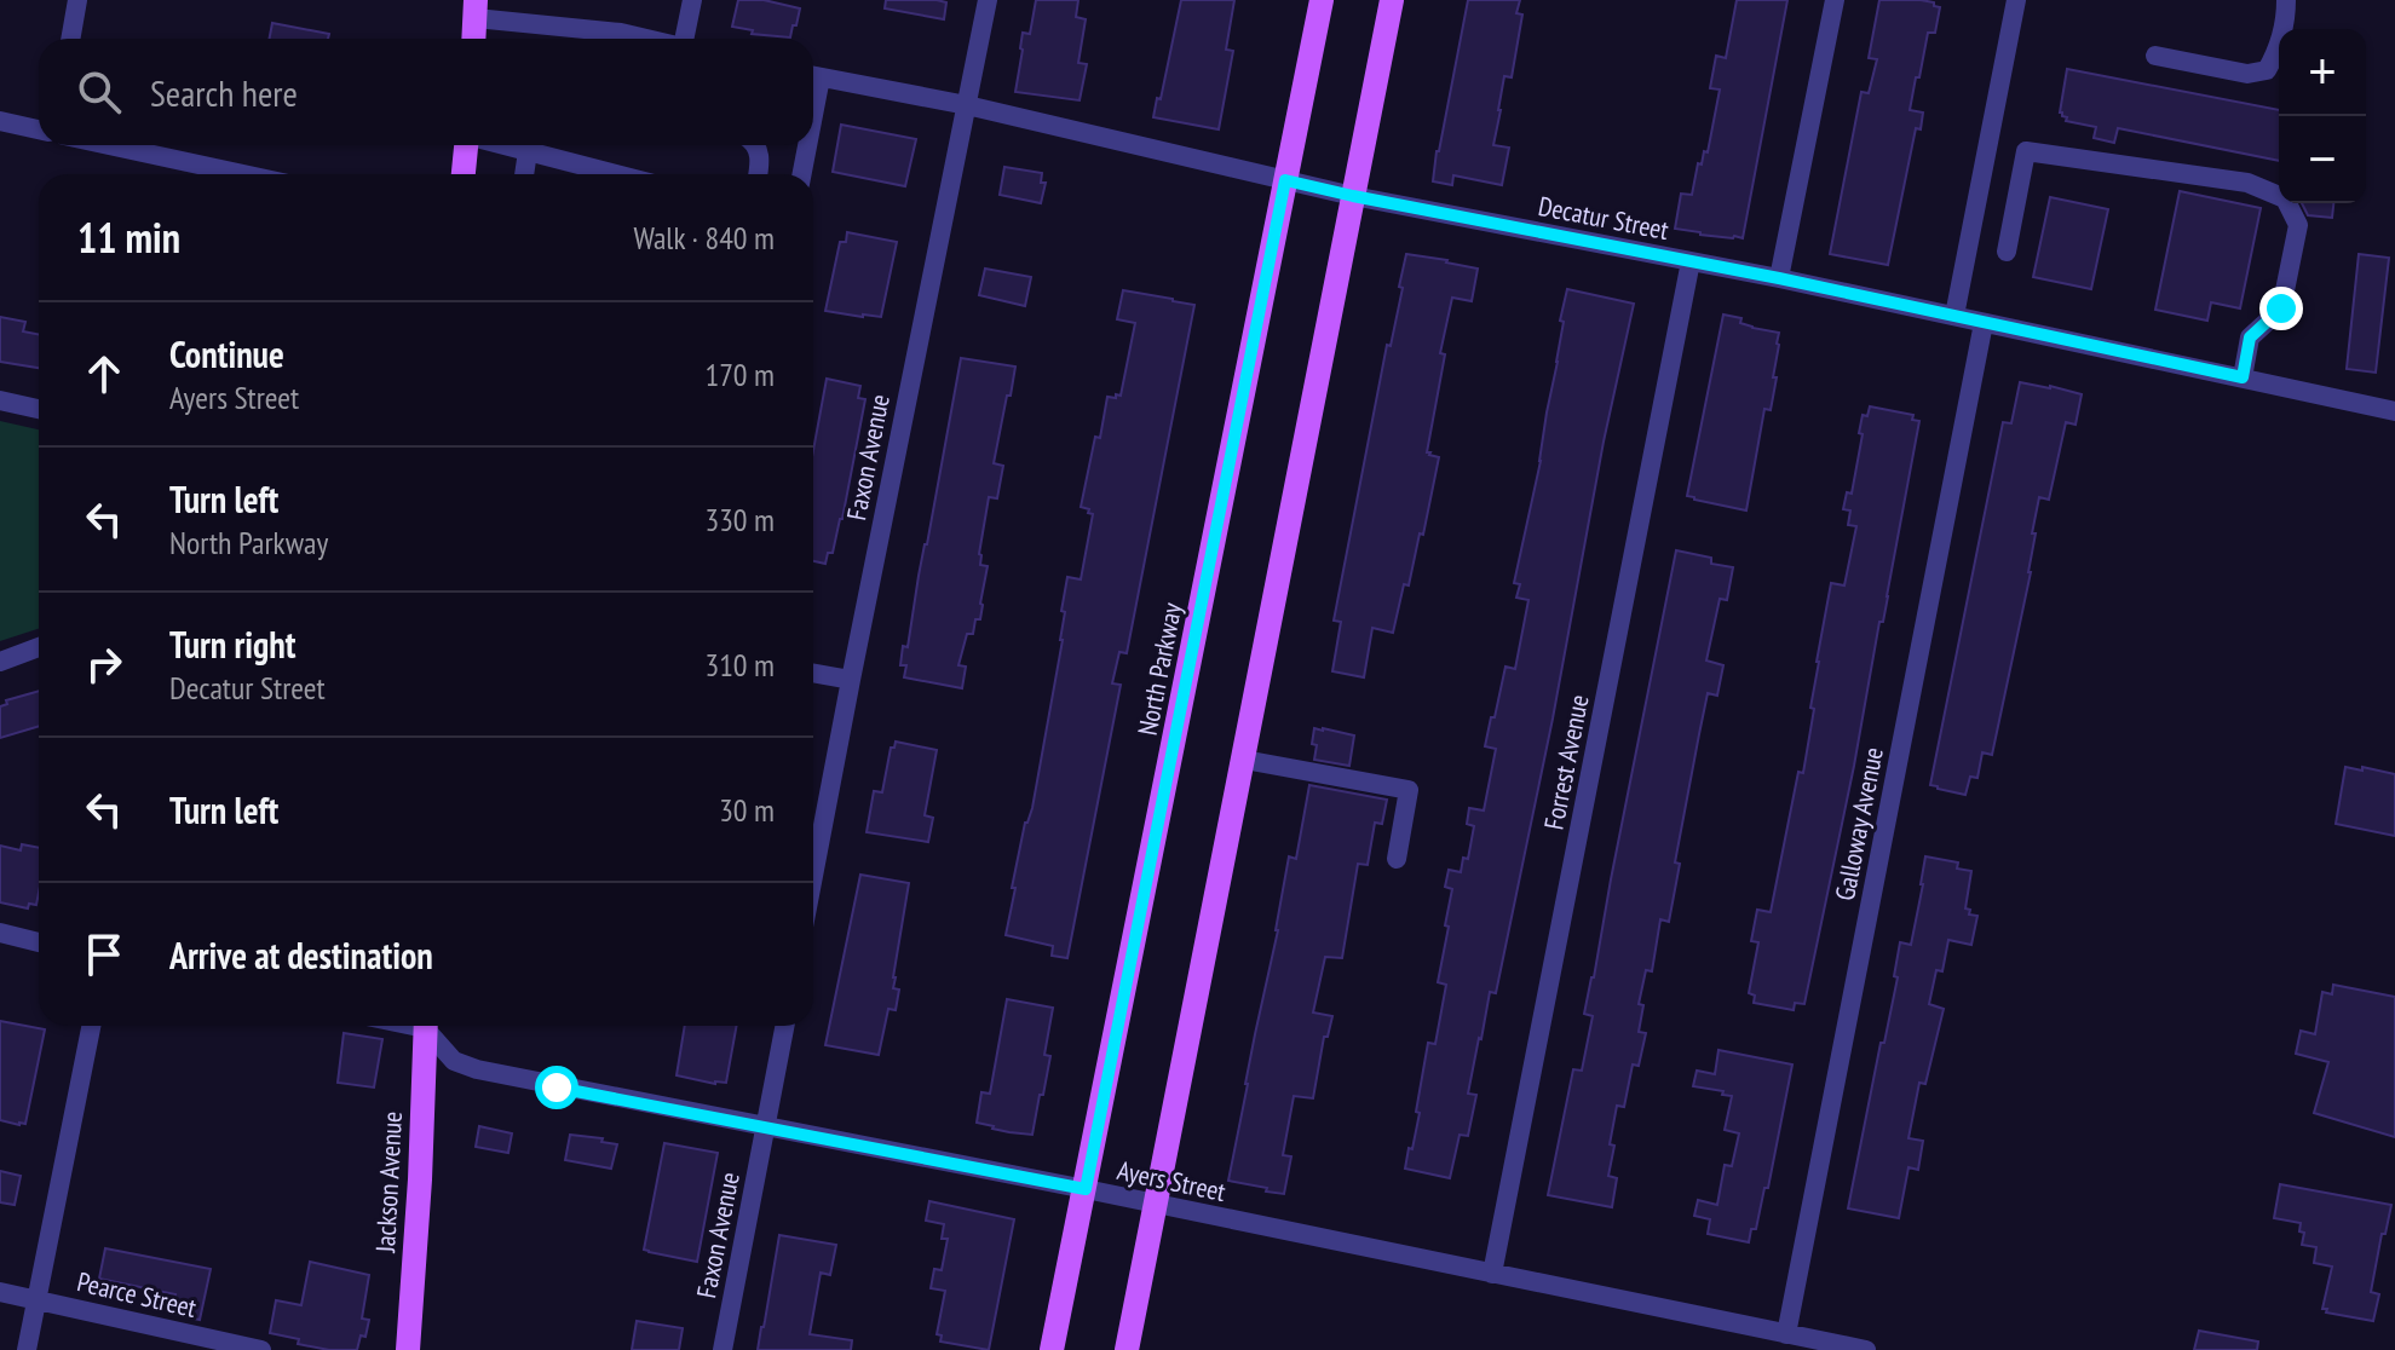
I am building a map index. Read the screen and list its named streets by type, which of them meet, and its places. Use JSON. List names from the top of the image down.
{
  "streets": {
    "main road": ["North Parkway", "Jackson Avenue"],
    "street": [
      "Decatur Street",
      "Faxon Avenue",
      "Forrest Avenue",
      "Galloway Avenue",
      "Ayers Street",
      "Pearce Street"
    ]
  },
  "crossings": [
    ["Decatur Street", "Faxon Avenue"],
    ["Decatur Street", "North Parkway"],
    ["Decatur Street", "Forrest Avenue"],
    ["Decatur Street", "Galloway Avenue"],
    ["Faxon Avenue", "Ayers Street"],
    ["North Parkway", "Ayers Street"],
    ["Forrest Avenue", "Ayers Street"],
    ["Galloway Avenue", "Ayers Street"]
  ],
  "page": {
    "map_buttons": ["+", "−"],
    "search": "Search here",
    "heading": ["11 min", "Walk · 840 m"],
    "list": [
      ["Continue", "Ayers Street", "170 m"],
      ["Turn left", "North Parkway", "330 m"],
      ["Turn right", "Decatur Street", "310 m"],
      ["Turn left", "30 m"],
      "Arrive at destination"
    ]
  }
}
